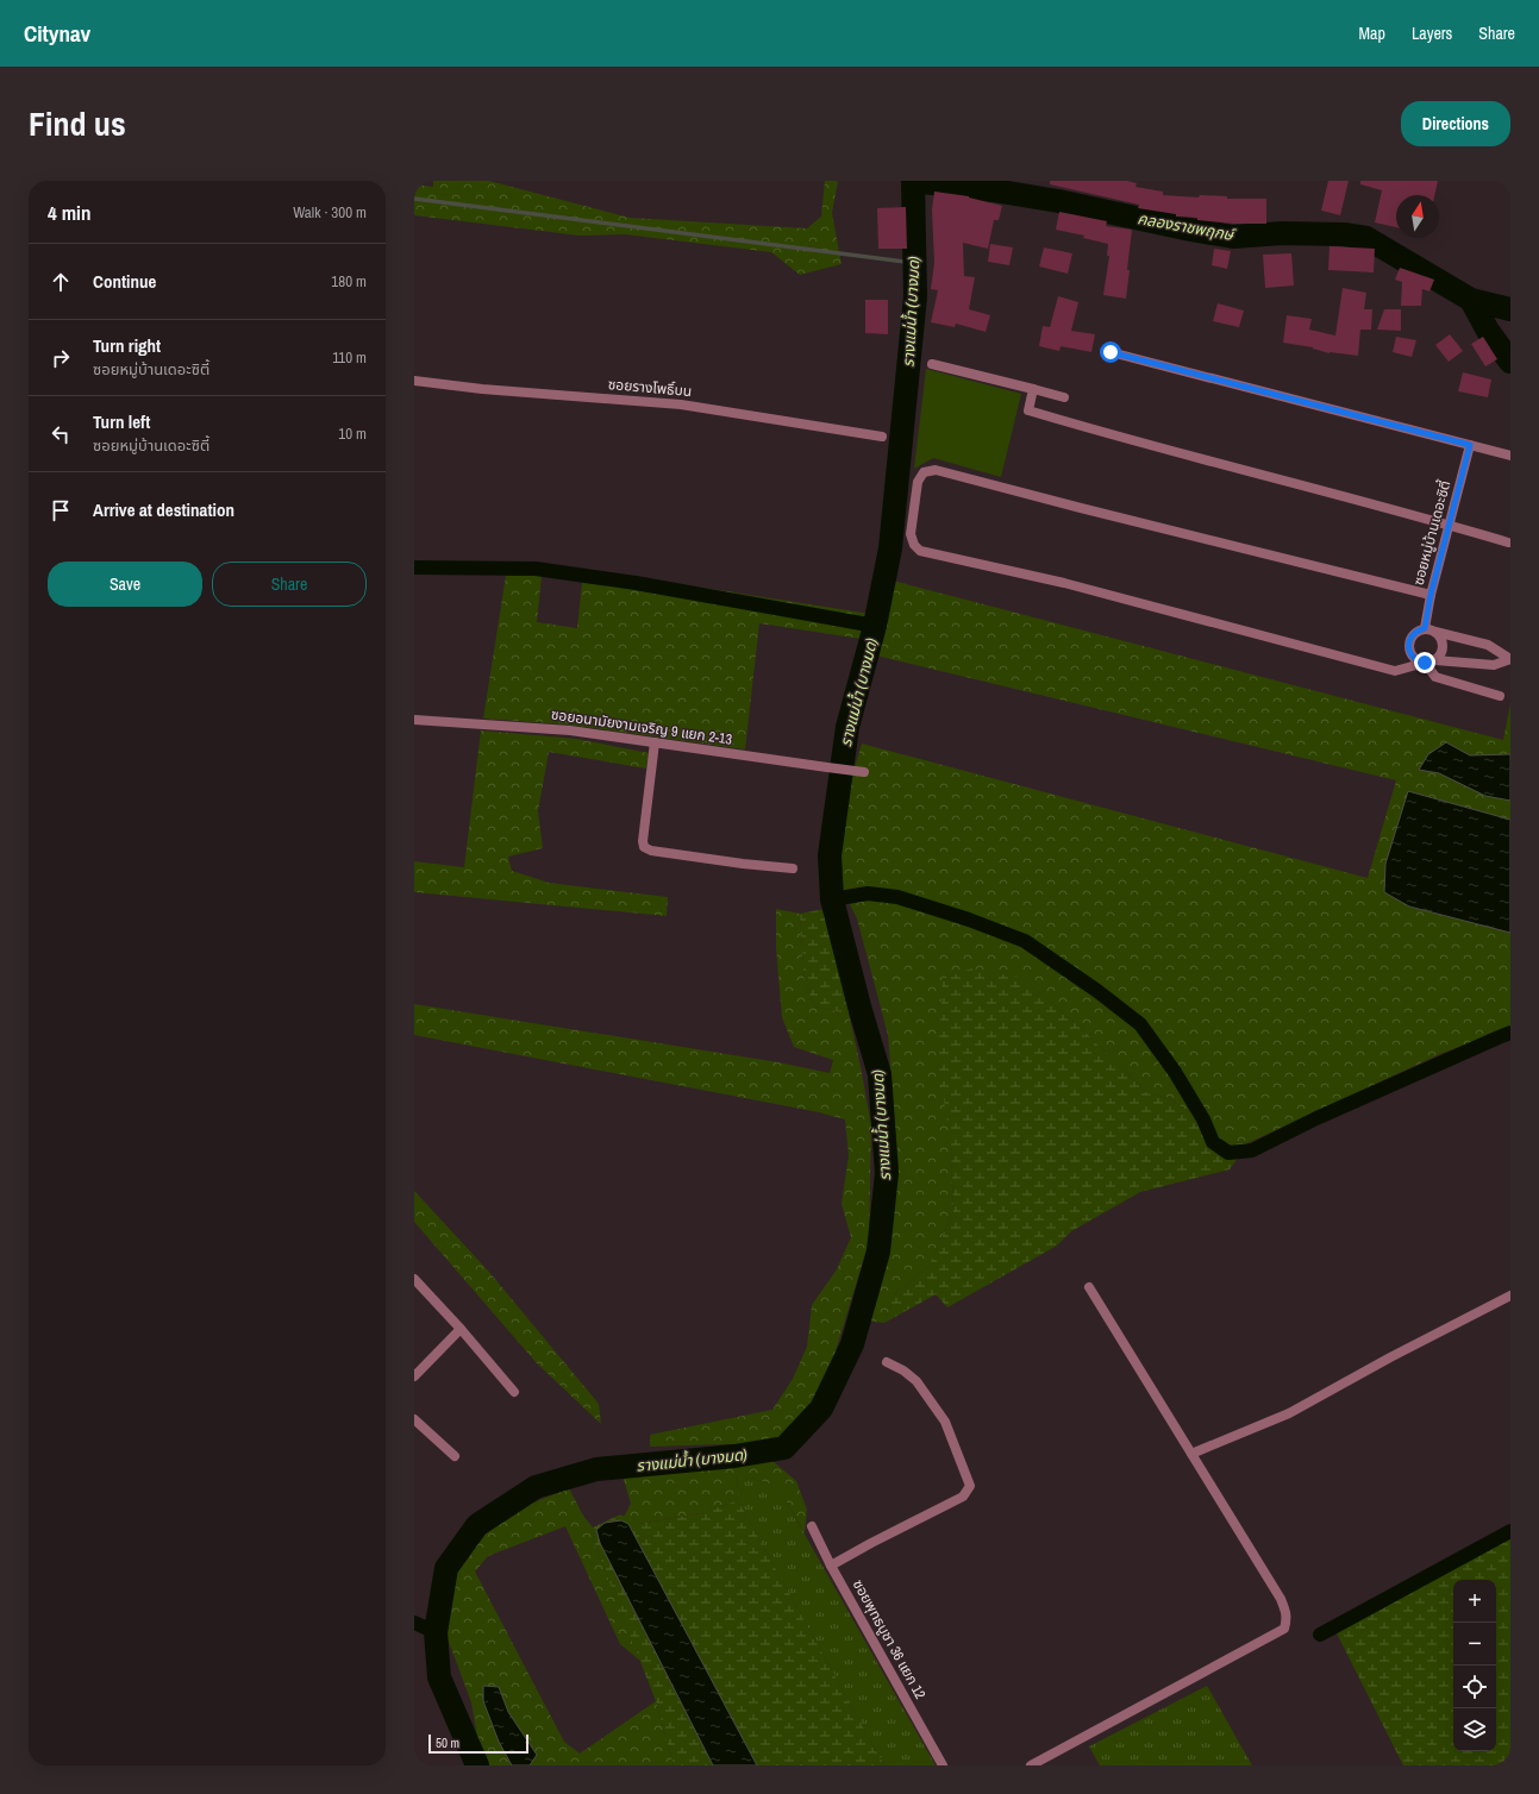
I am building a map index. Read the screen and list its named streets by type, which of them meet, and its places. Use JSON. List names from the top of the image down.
{
  "streets": {
    "street": [
      "ซอยรางโพธิ์บน",
      "ซอยหมู่บ้านเดอะซิตี้",
      "ซอยอนามัยงามเจริญ 9 แยก 2-13",
      "ซอยพุทธบูชา 36 แยก 12"
    ]
  },
  "water": ["คลองราชพฤกษ์", "รางแม่น้ำ (บางมด)"],
  "scale_bar": "50 m",
  "north": "top",
  "page": {
    "header": "Citynav",
    "nav": ["Map", "Layers", "Share"],
    "title": "Find us",
    "buttons": [
      "Directions",
      ["Save", "Share"]
    ],
    "heading": ["4 min", "Walk · 300 m"],
    "list": [
      ["Continue", "180 m"],
      ["Turn right", "ซอยหมู่บ้านเดอะซิตี้", "110 m"],
      ["Turn left", "ซอยหมู่บ้านเดอะซิตี้", "10 m"],
      "Arrive at destination"
    ],
    "map_buttons": ["+", "−"],
    "scale": "50 m"
  }
}
